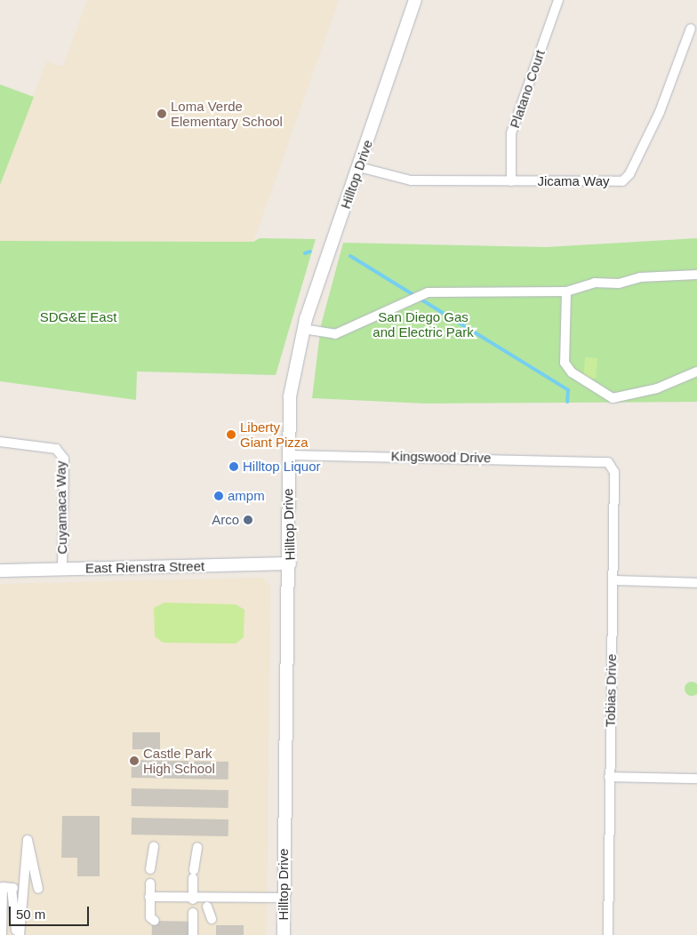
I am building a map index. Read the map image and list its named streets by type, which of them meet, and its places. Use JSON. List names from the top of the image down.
{
  "streets": {
    "main road": ["Hilltop Drive", "East Rienstra Street"],
    "street": [
      "Platano Court",
      "Jicama Way",
      "Kingswood Drive",
      "Cuyamaca Way",
      "Tobias Drive"
    ]
  },
  "crossings": [
    ["Platano Court", "Jicama Way"],
    ["Hilltop Drive", "Jicama Way"],
    ["Hilltop Drive", "Kingswood Drive"],
    ["Hilltop Drive", "East Rienstra Street"],
    ["Kingswood Drive", "Tobias Drive"],
    ["Cuyamaca Way", "East Rienstra Street"]
  ],
  "parks": ["San Diego Gas and Electric Park", "SDG&E East"],
  "places": [
    "Loma Verde Elementary School",
    "Liberty Giant Pizza",
    "Hilltop Liquor",
    "ampm",
    "Arco",
    "Castle Park High School"
  ],
  "scale_bar": "50 m"
}
